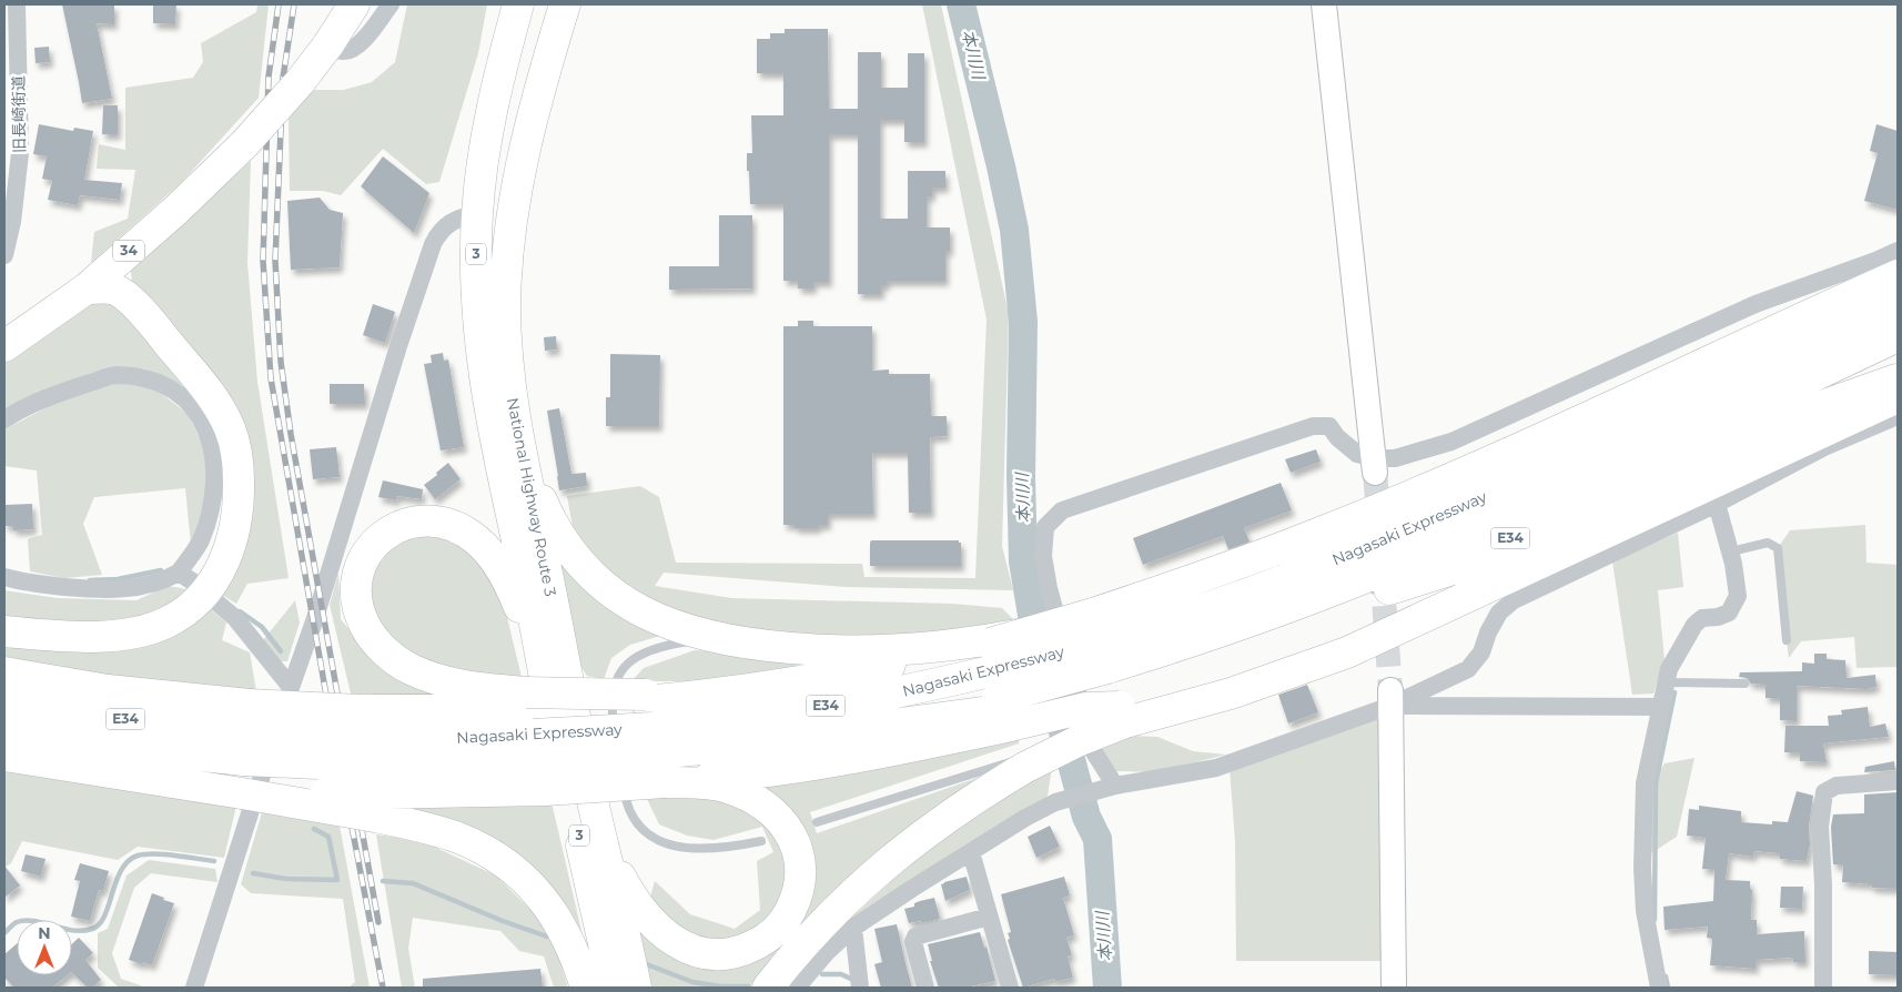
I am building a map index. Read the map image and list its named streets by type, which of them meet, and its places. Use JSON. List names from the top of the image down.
{
  "streets": {
    "highway": [
      "34",
      "3",
      "National Highway Route 3",
      "Nagasaki Expressway",
      "E34"
    ],
    "street": ["旧長崎街道"]
  },
  "crossings": [
    ["National Highway Route 3", "Nagasaki Expressway"],
    ["Nagasaki Expressway", "E34"]
  ],
  "water": ["本川川"],
  "north": "top"
}
